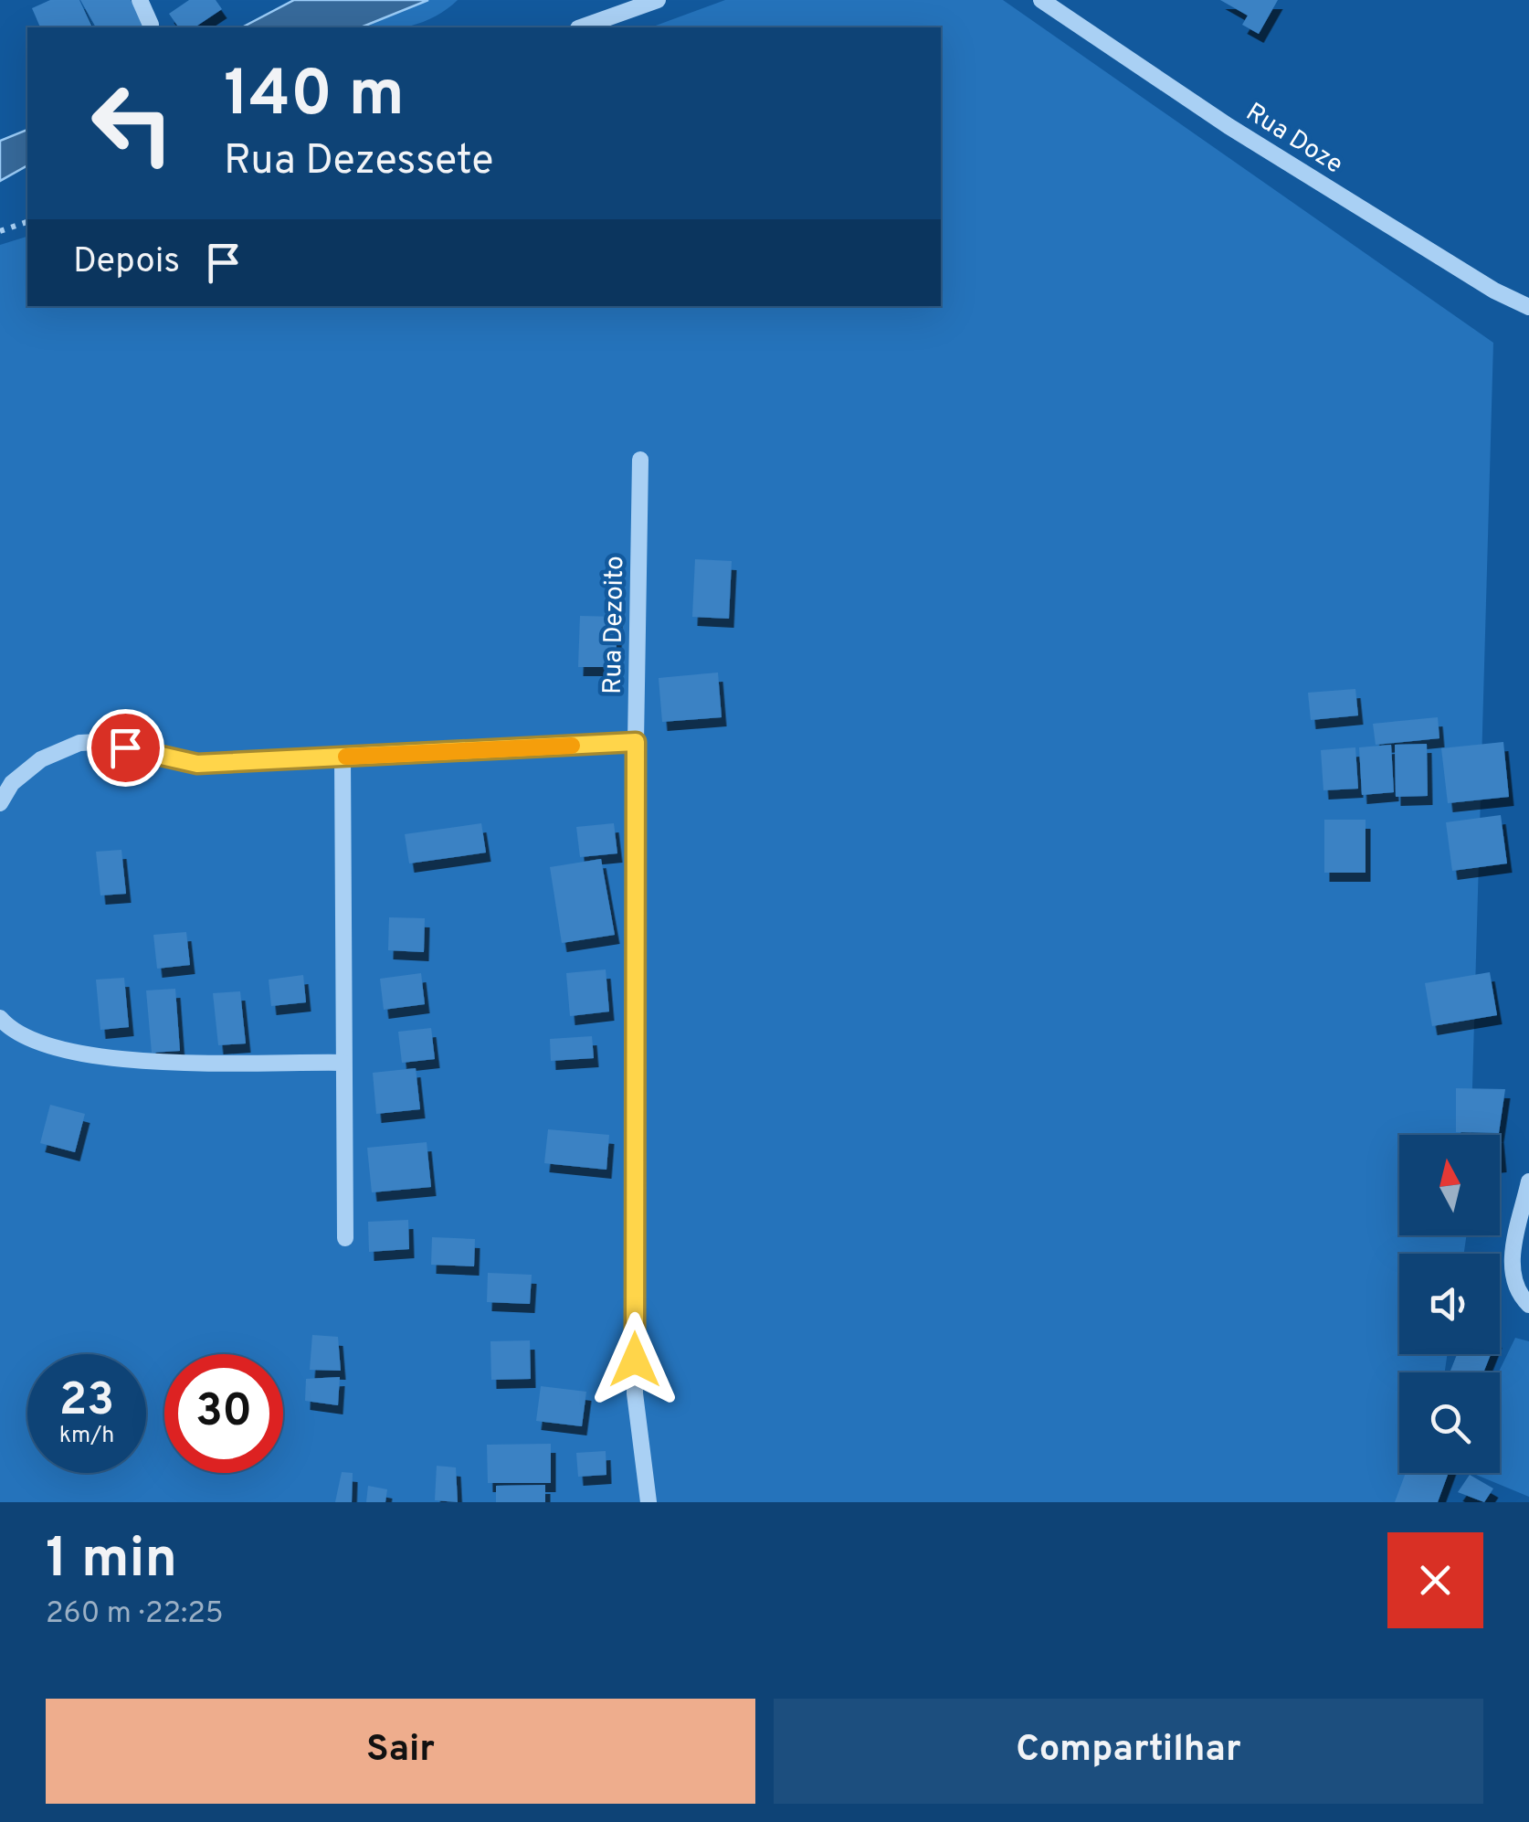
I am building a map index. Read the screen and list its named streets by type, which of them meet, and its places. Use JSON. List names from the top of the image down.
{
  "streets": {
    "street": ["Rua Doze", "Rua Dezoito"]
  },
  "north": "top",
  "page": {
    "turn": ["140 m", "Rua Dezessete"],
    "then": "Depois",
    "speed": "23 km/h",
    "limit": "30",
    "heading": ["1 min", "260 m · 22:25"],
    "buttons": ["Sair", "Compartilhar"]
  }
}
